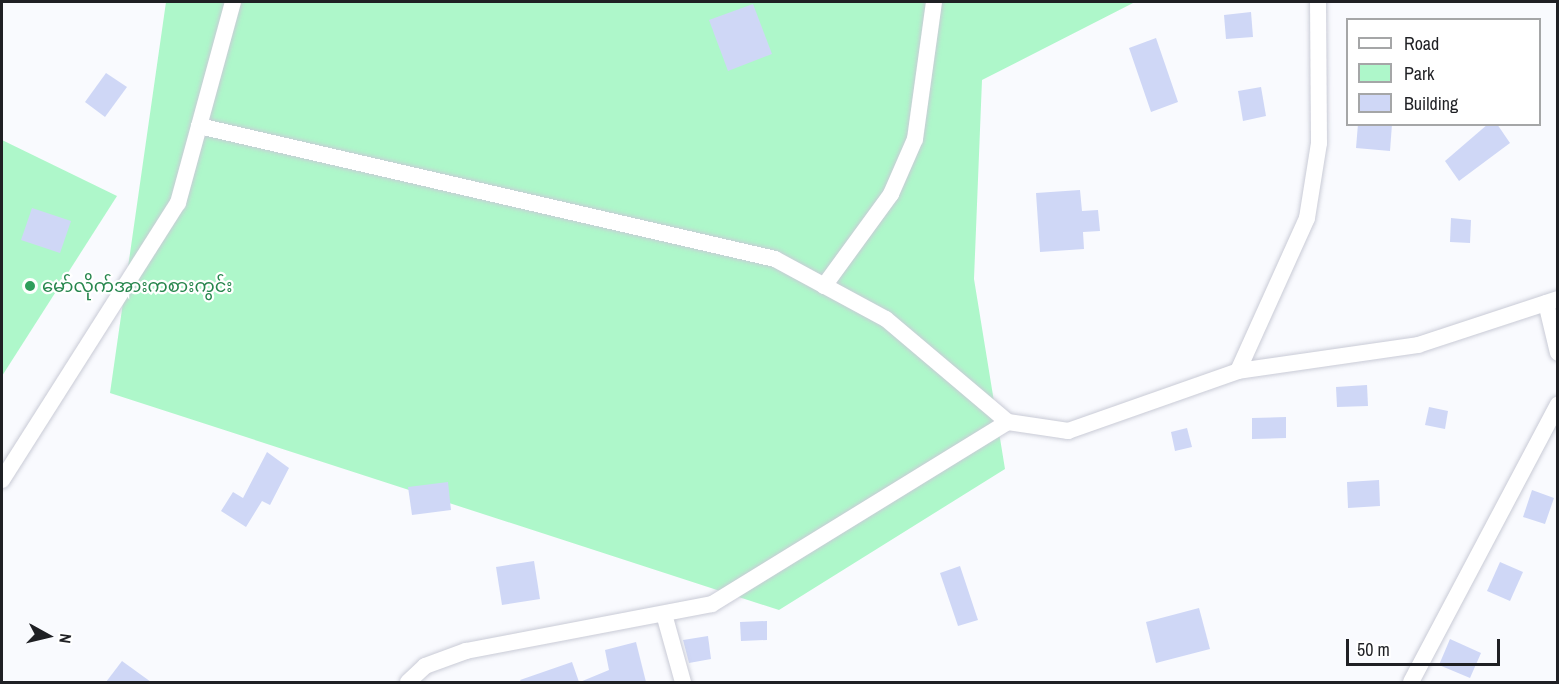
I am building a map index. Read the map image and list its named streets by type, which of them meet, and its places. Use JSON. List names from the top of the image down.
{
  "places": ["မော်လိုက်အားကစားကွင်း"],
  "legend": ["Road", "Park", "Building"],
  "scale_bar": "50 m",
  "north": "right"
}
